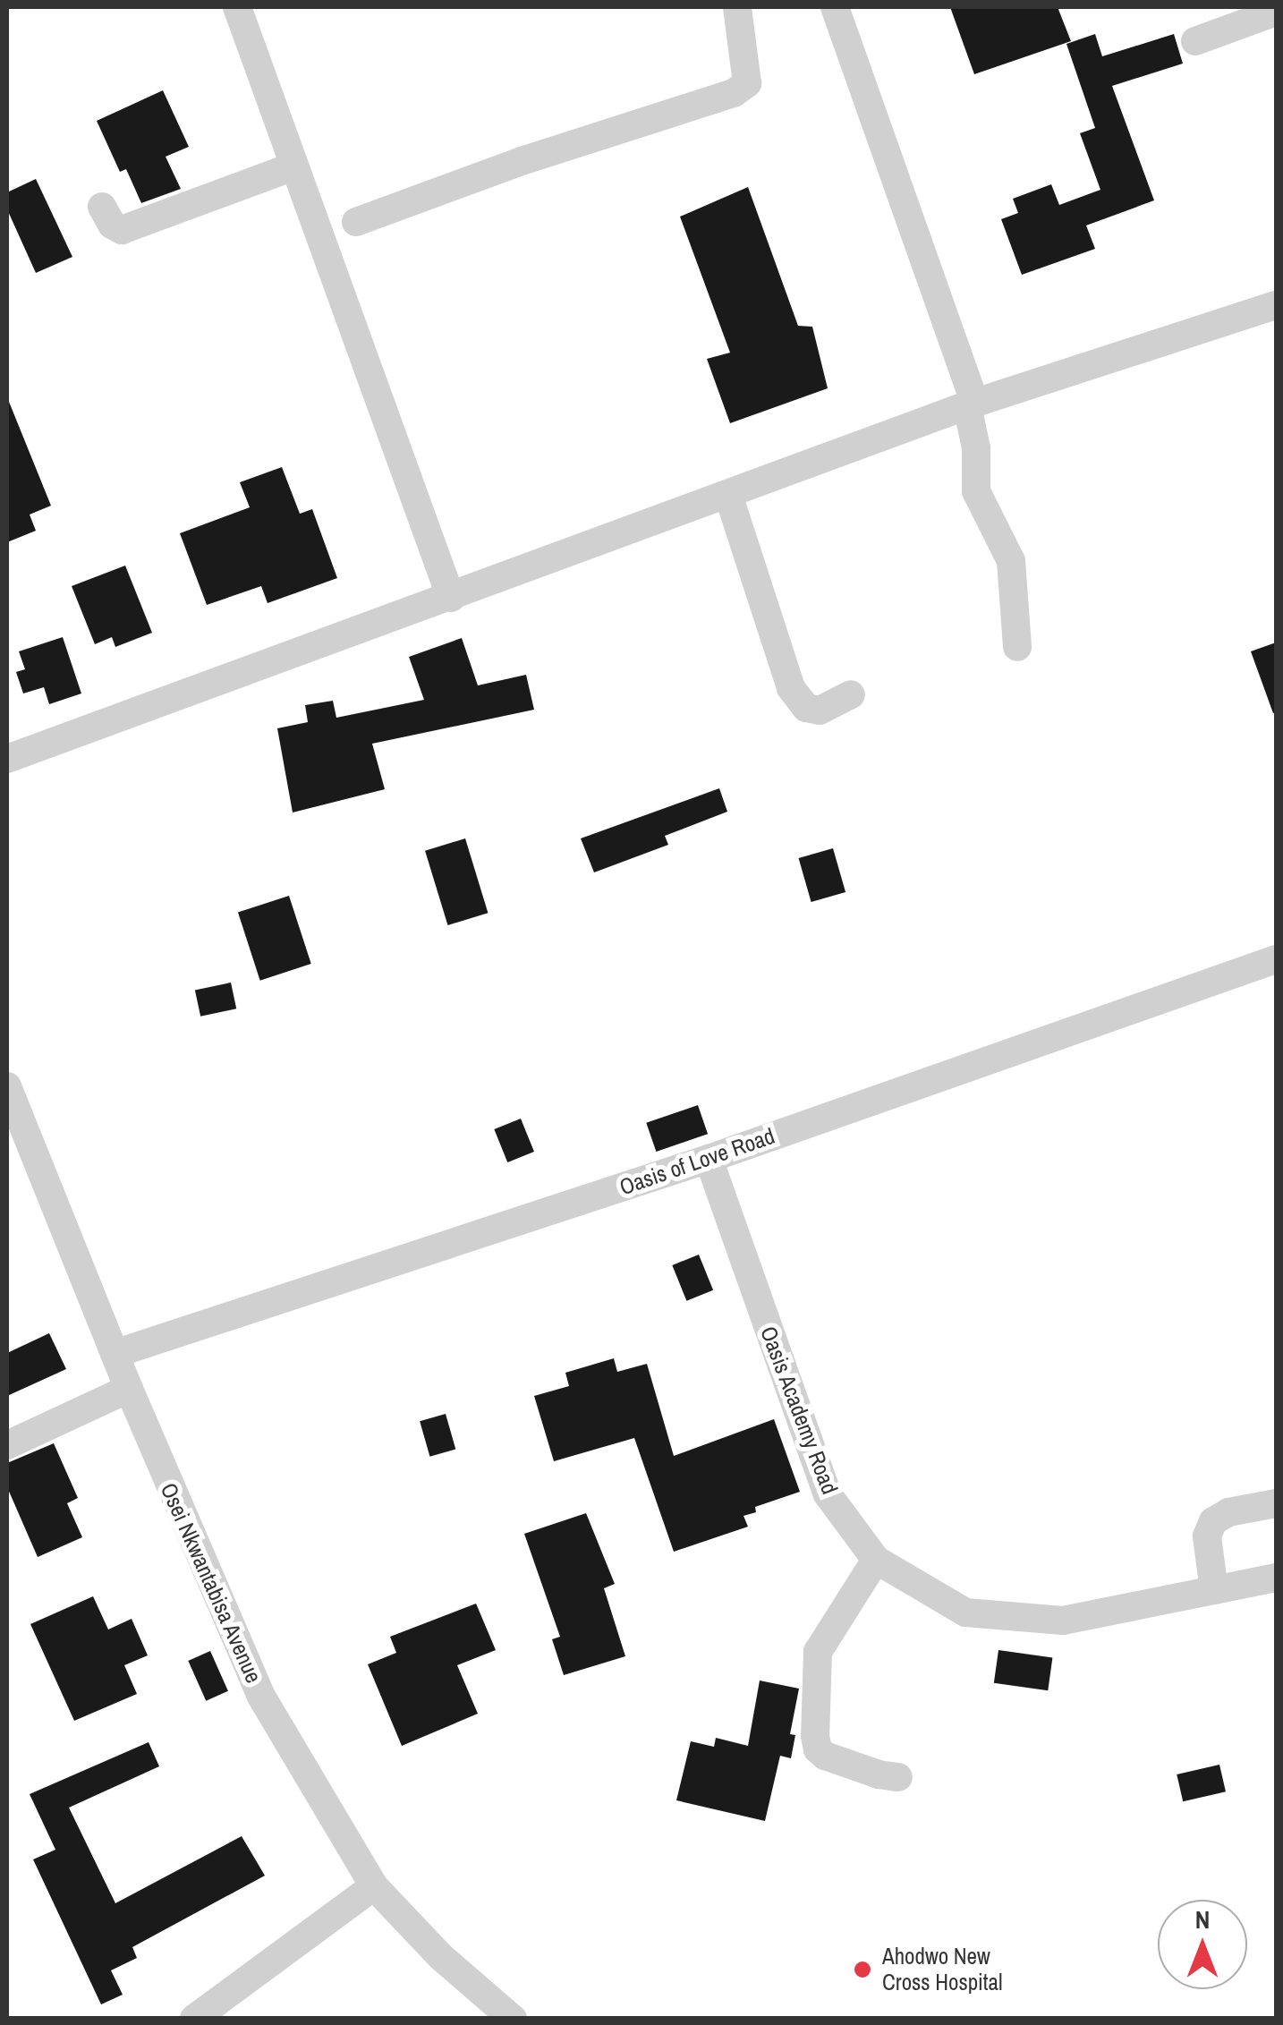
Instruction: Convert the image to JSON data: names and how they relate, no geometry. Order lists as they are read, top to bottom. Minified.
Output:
{"streets":{"street":["Oasis of Love Road","Oasis Academy Road","Osei Nkwantabisa Avenue"]},"crossings":[["Oasis of Love Road","Oasis Academy Road"],["Oasis of Love Road","Osei Nkwantabisa Avenue"]],"places":["Ahodwo New Cross Hospital"],"north":"top"}
